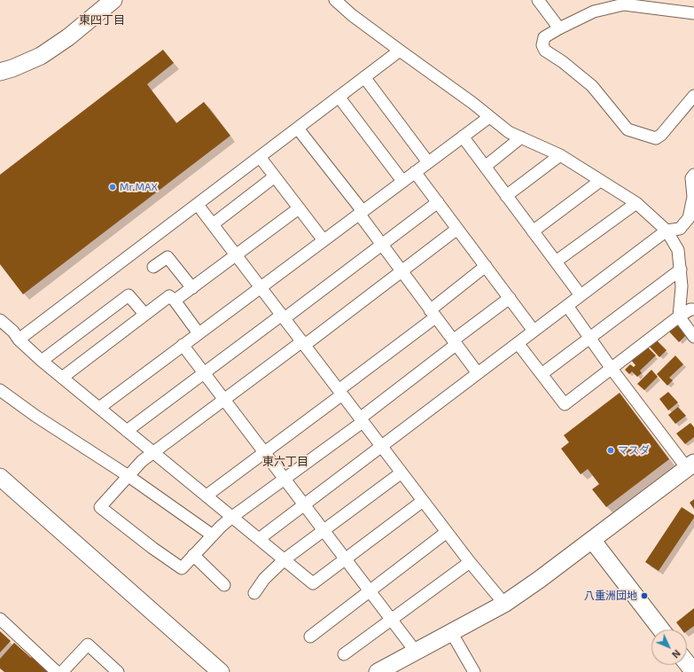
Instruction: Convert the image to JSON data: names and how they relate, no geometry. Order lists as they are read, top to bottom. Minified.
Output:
{"districts":["東四丁目","東六丁目"],"places":["Mr.MAX","マスダ","八重洲団地"],"north":"bottom right"}
